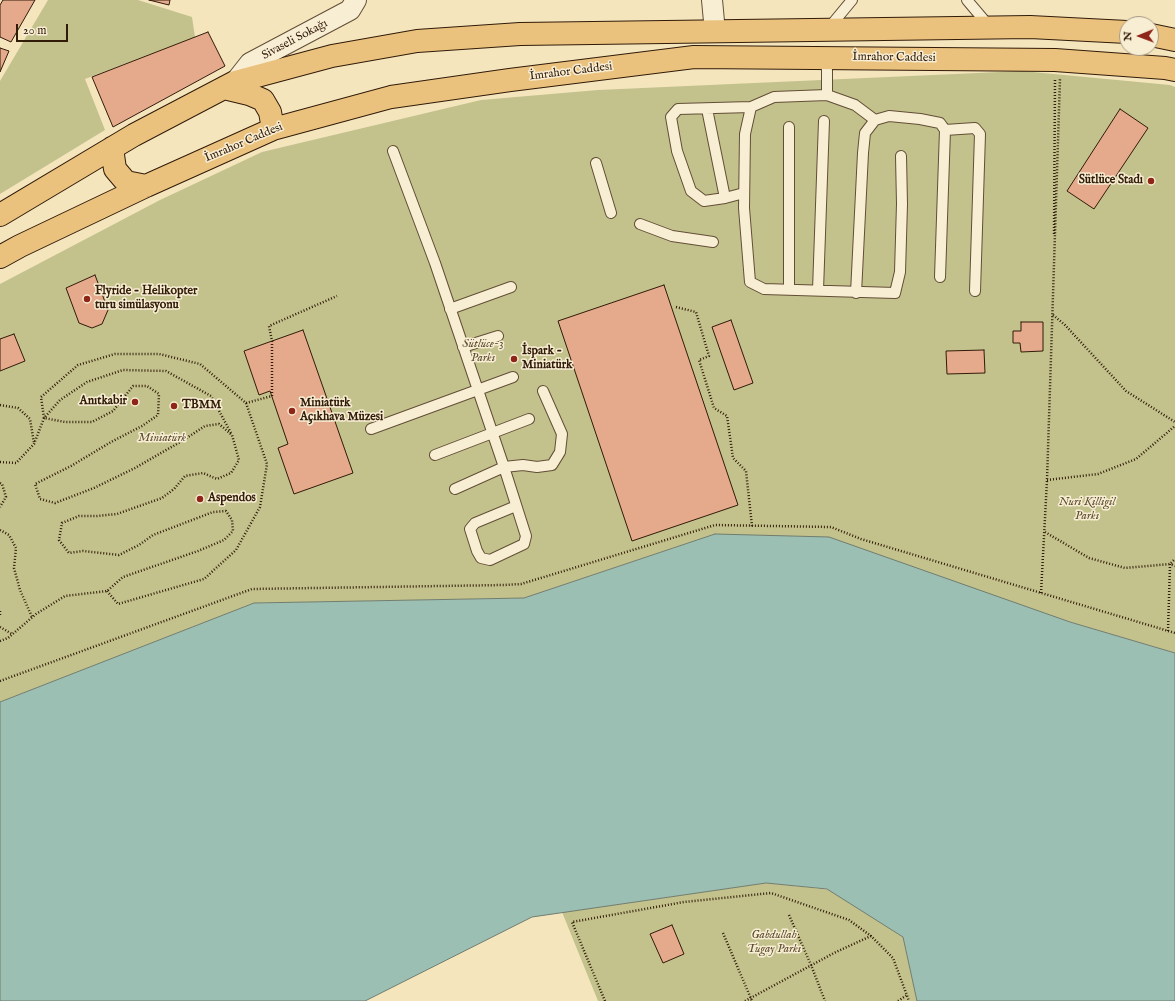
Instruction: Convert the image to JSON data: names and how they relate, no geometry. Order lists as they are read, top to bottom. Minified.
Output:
{"streets":{"main road":["İmrahor Caddesi"],"street":["Sivaseli Sokağı"]},"parks":["Sütlüce-3 Parkı","Miniatürk","Nuri Killigil Parkı","Gabdullah Tugay Parkı"],"places":["Sütlüce Stadı","Flyride - Helikopter turu simülasyonu","İspark - Miniatürk","Anıtkabir","TBMM","Miniatürk Açıkhava Müzesi","Aspendos"],"scale_bar":"20 m","north":"left"}
